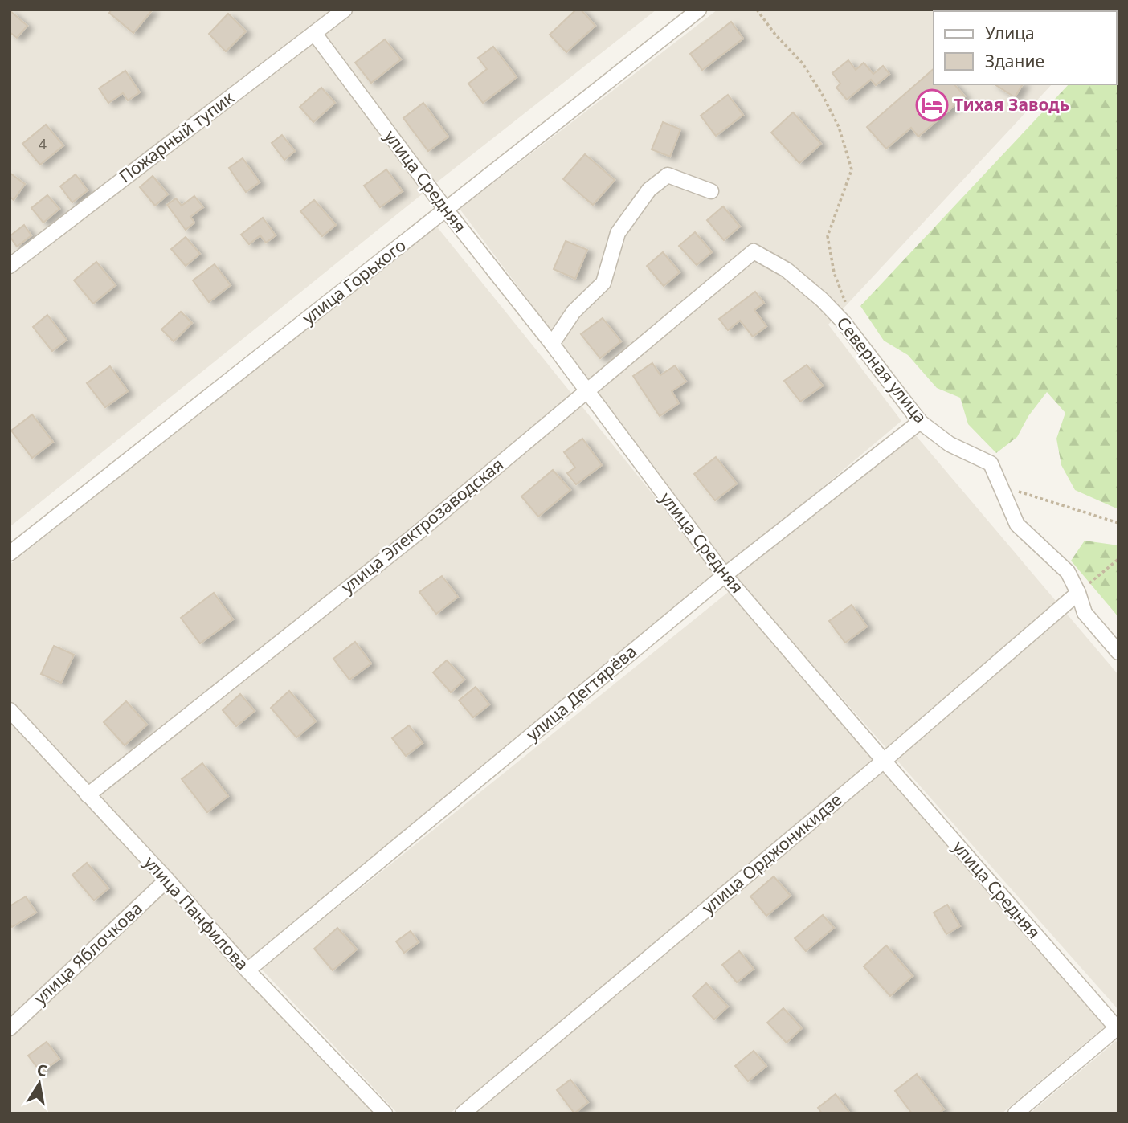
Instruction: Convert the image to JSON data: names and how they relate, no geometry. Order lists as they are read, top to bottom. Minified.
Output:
{"streets":{"street":["Пожарный тупик","улица Средняя","улица Горького","Северная улица","улица Электрозаводская","улица Дегтярёва","улица Орджоникидзе","улица Панфилова","улица Яблочкова"]},"crossings":[["Пожарный тупик","улица Средняя"],["улица Средняя","улица Горького"],["улица Средняя","улица Электрозаводская"],["улица Средняя","улица Дегтярёва"],["улица Средняя","улица Орджоникидзе"],["Северная улица","улица Электрозаводская"],["Северная улица","улица Дегтярёва"],["Северная улица","улица Орджоникидзе"],["улица Электрозаводская","улица Панфилова"],["улица Дегтярёва","улица Панфилова"],["улица Панфилова","улица Яблочкова"]],"places":{"hotel":["Тихая Заводь"]},"house_numbers":["4"],"legend":["Улица","Здание"],"north":"top"}
